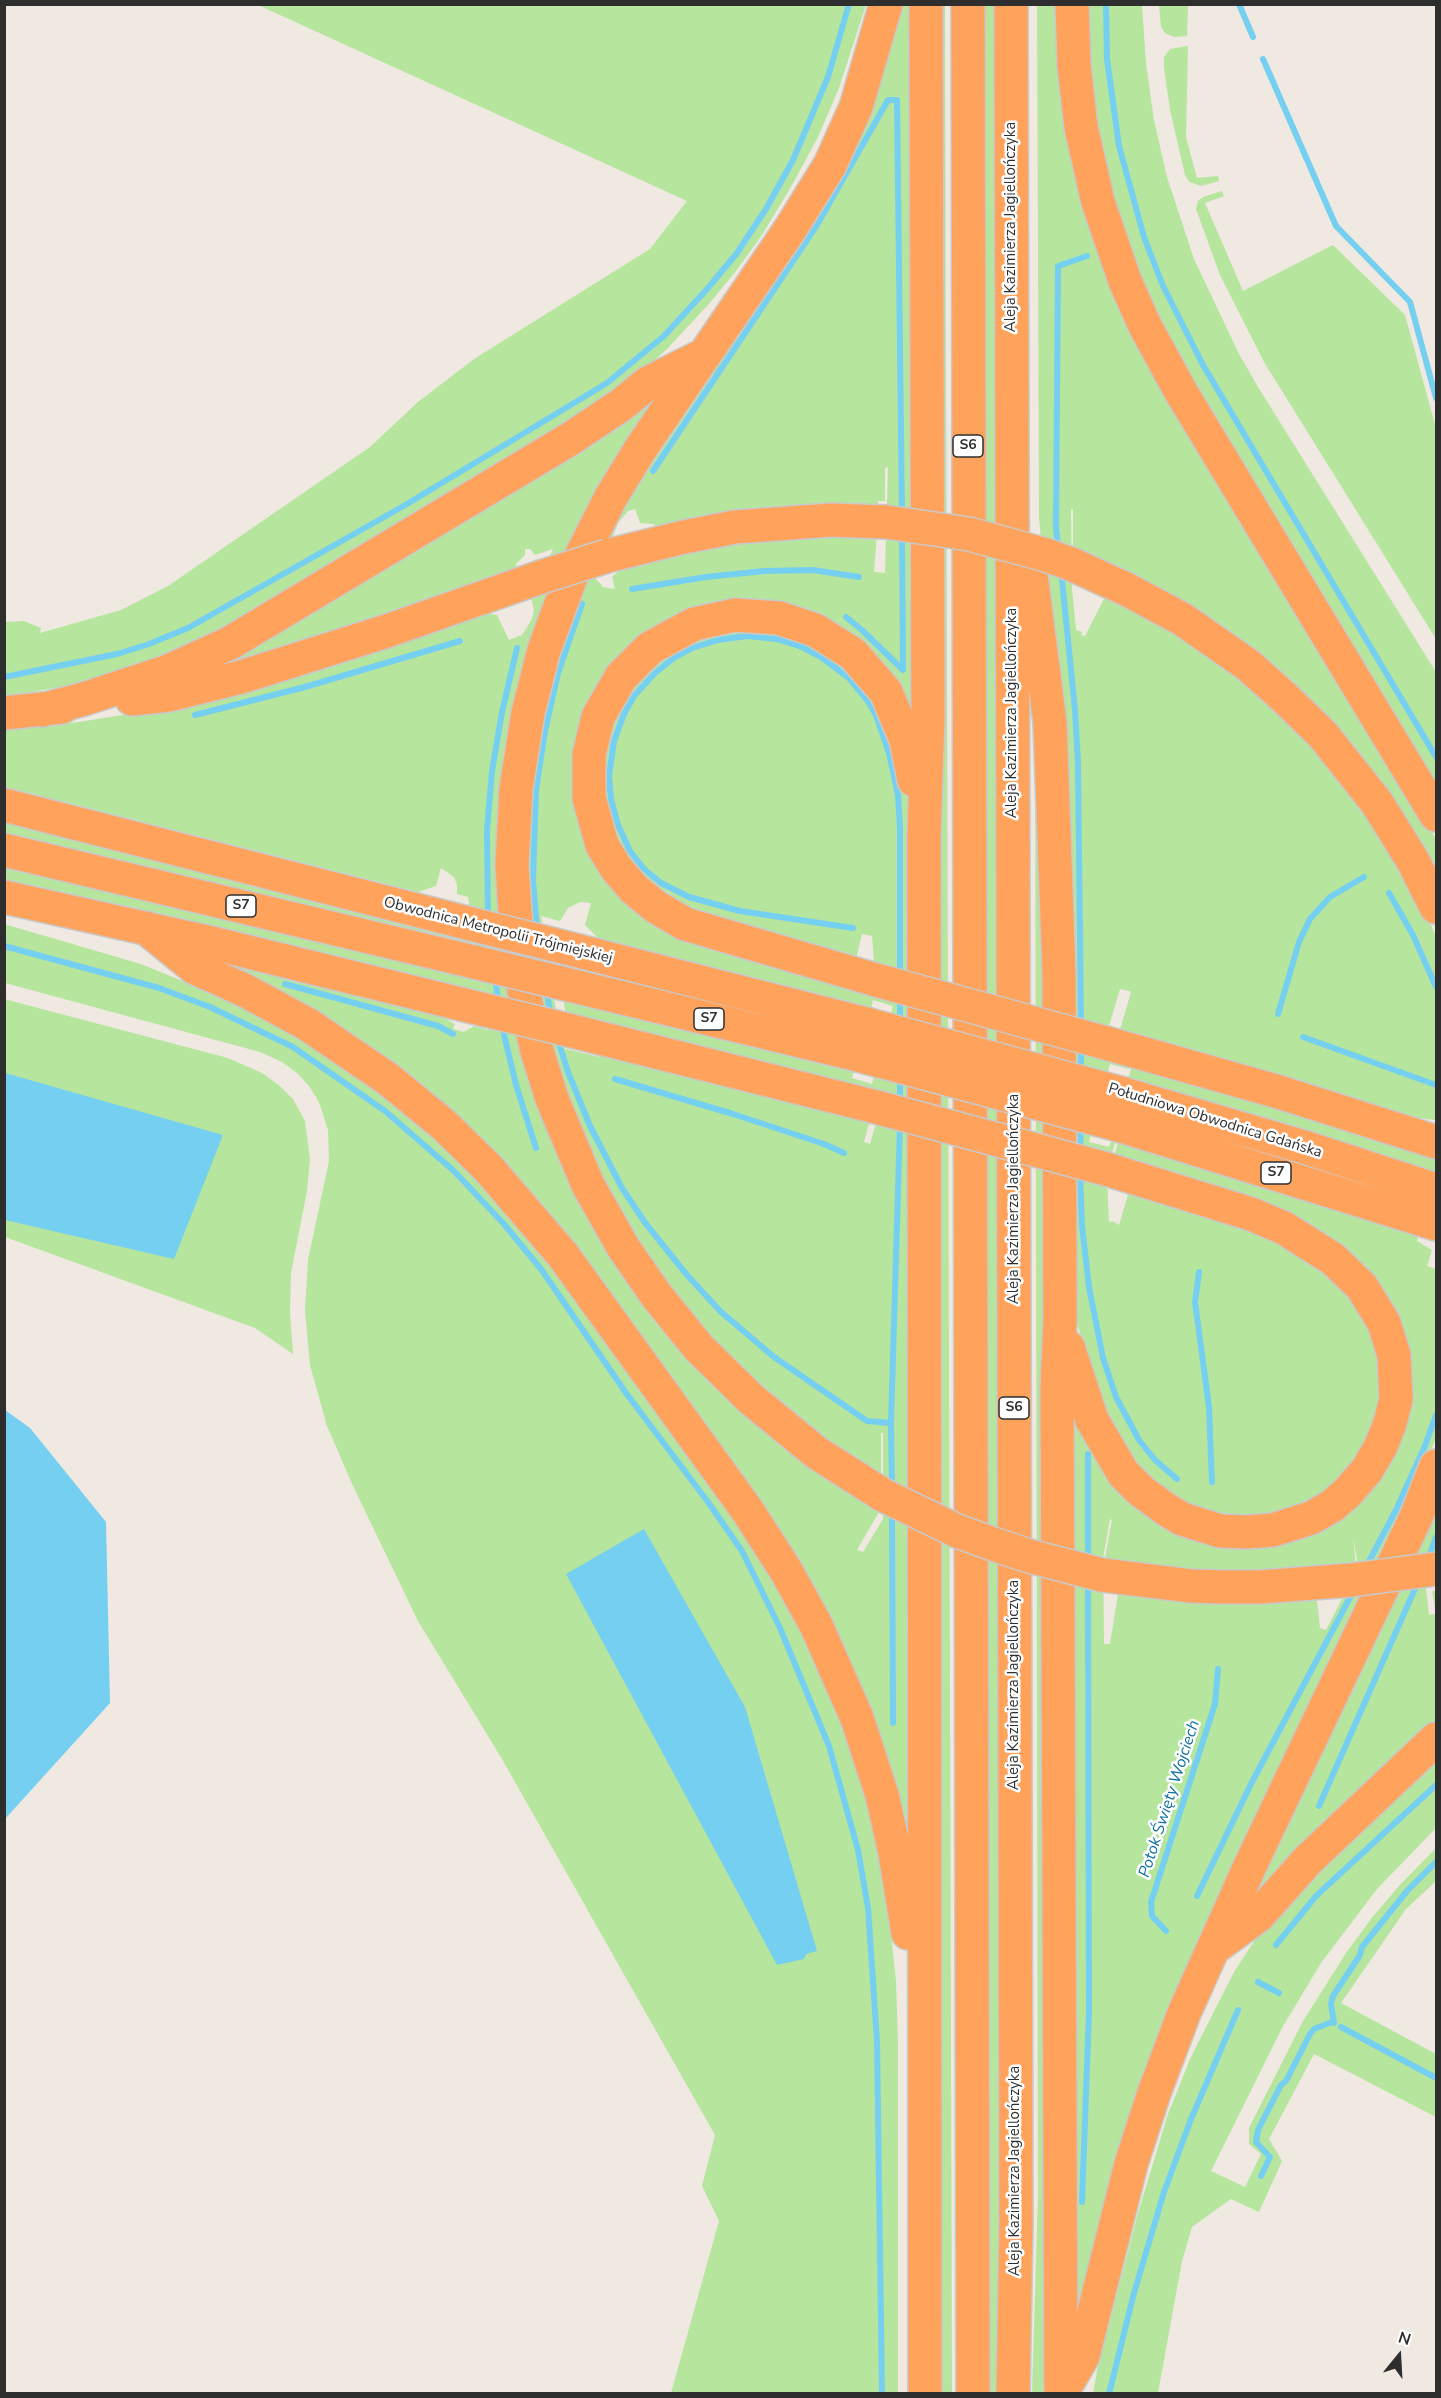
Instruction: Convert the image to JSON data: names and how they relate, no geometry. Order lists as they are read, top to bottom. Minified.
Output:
{"streets":{"highway":["Aleja Kazimierza Jagiellończyka","S6","S7","Obwodnica Metropolii Trójmiejskiej","Południowa Obwodnica Gdańska"]},"crossings":[["Obwodnica Metropolii Trójmiejskiej","Południowa Obwodnica Gdańska"]],"water":["Potok Święty Wojciech"],"north":"top"}
